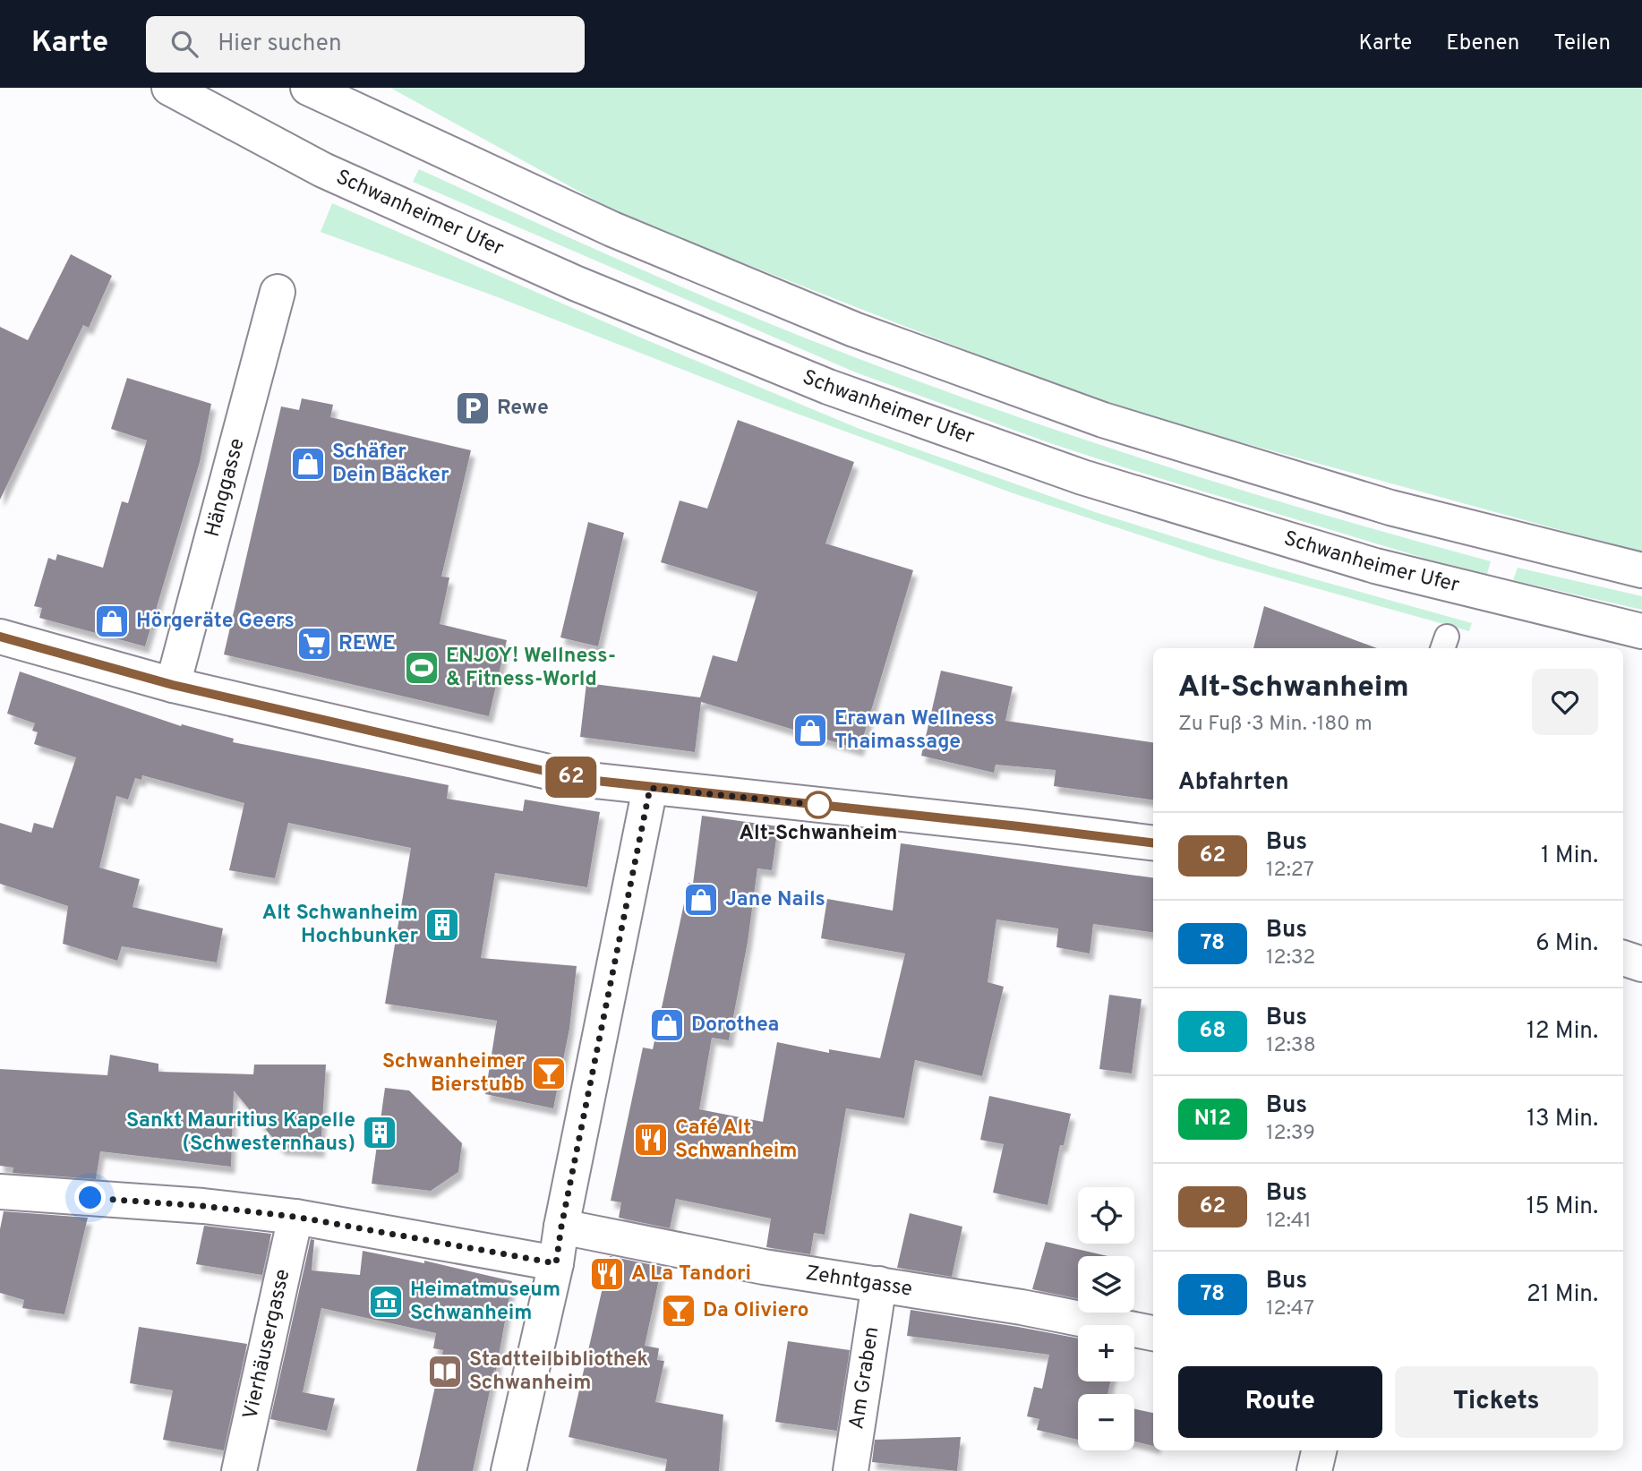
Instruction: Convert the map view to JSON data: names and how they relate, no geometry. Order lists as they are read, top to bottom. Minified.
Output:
{"streets":{"street":["Schwanheimer Ufer","Hänggasse","Zehntgasse","Vierhäusergasse","Am Graben"]},"crossings":[["Zehntgasse","Am Graben"]],"places":{"parking":["Rewe"],"shop":["Schäfer Dein Bäcker","Hörgeräte Geers","Erawan Wellness Thaimassage","Jane Nails","Dorothea"],"supermarket":["REWE"],"sports":["ENJOY! Wellness- & Fitness-World"],"other":["Alt-Schwanheim"],"building":["Alt Schwanheim Hochbunker","Sankt Mauritius Kapelle (Schwesternhaus)"],"bar":["Schwanheimer Bierstubb","Da Oliviero"],"restaurant":["Café Alt Schwanheim","A La Tandori"],"museum":["Heimatmuseum Schwanheim"],"library":["Stadtteilbibliothek Schwanheim"]},"lines":["bus line 62"],"page":{"header":"Karte","search":"Hier suchen","nav":["Karte","Ebenen","Teilen"],"on_map":"62","heading":[["Alt-Schwanheim","Zu Fuß · 3 Min. · 180 m"],"Abfahrten"],"list":[{"mark":"62","name":"Bus","note":"12:27","value":"1 Min."},{"mark":"78","name":"Bus","note":"12:32","value":"6 Min."},{"mark":"68","name":"Bus","note":"12:38","value":"12 Min."},{"mark":"N12","name":"Bus","note":"12:39","value":"13 Min."},{"mark":"62","name":"Bus","note":"12:41","value":"15 Min."},{"mark":"78","name":"Bus","note":"12:47","value":"21 Min."}],"map_buttons":["+","−"],"buttons":["Route","Tickets"]}}
